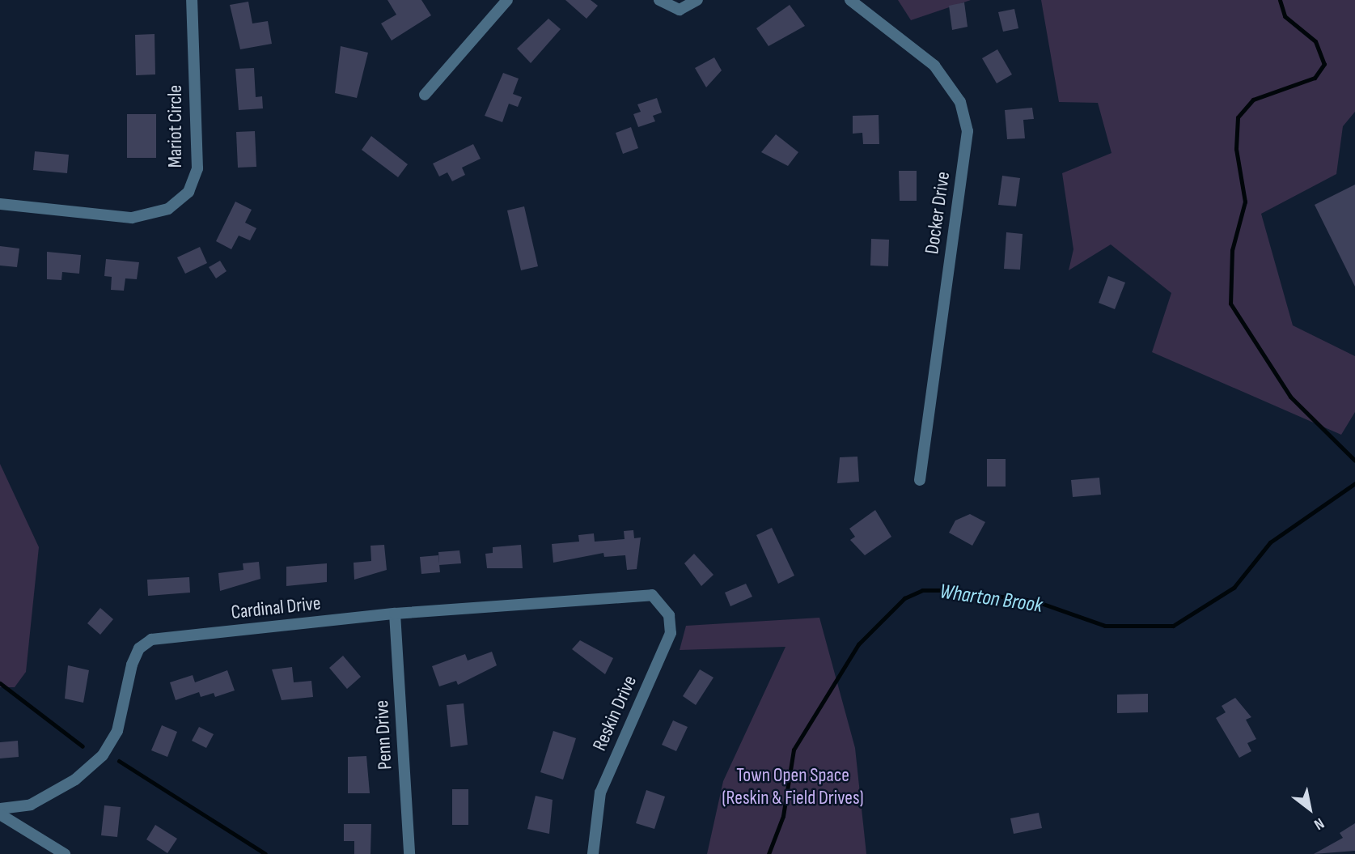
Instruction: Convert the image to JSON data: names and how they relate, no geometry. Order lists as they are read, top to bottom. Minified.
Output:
{"streets":{"street":["Mariot Circle","Docker Drive","Cardinal Drive","Reskin Drive","Penn Drive"]},"crossings":[["Cardinal Drive","Reskin Drive"],["Cardinal Drive","Penn Drive"]],"water":["Wharton Brook"],"parks":["Town Open Space (Reskin & Field Drives)"],"north":"bottom right"}
